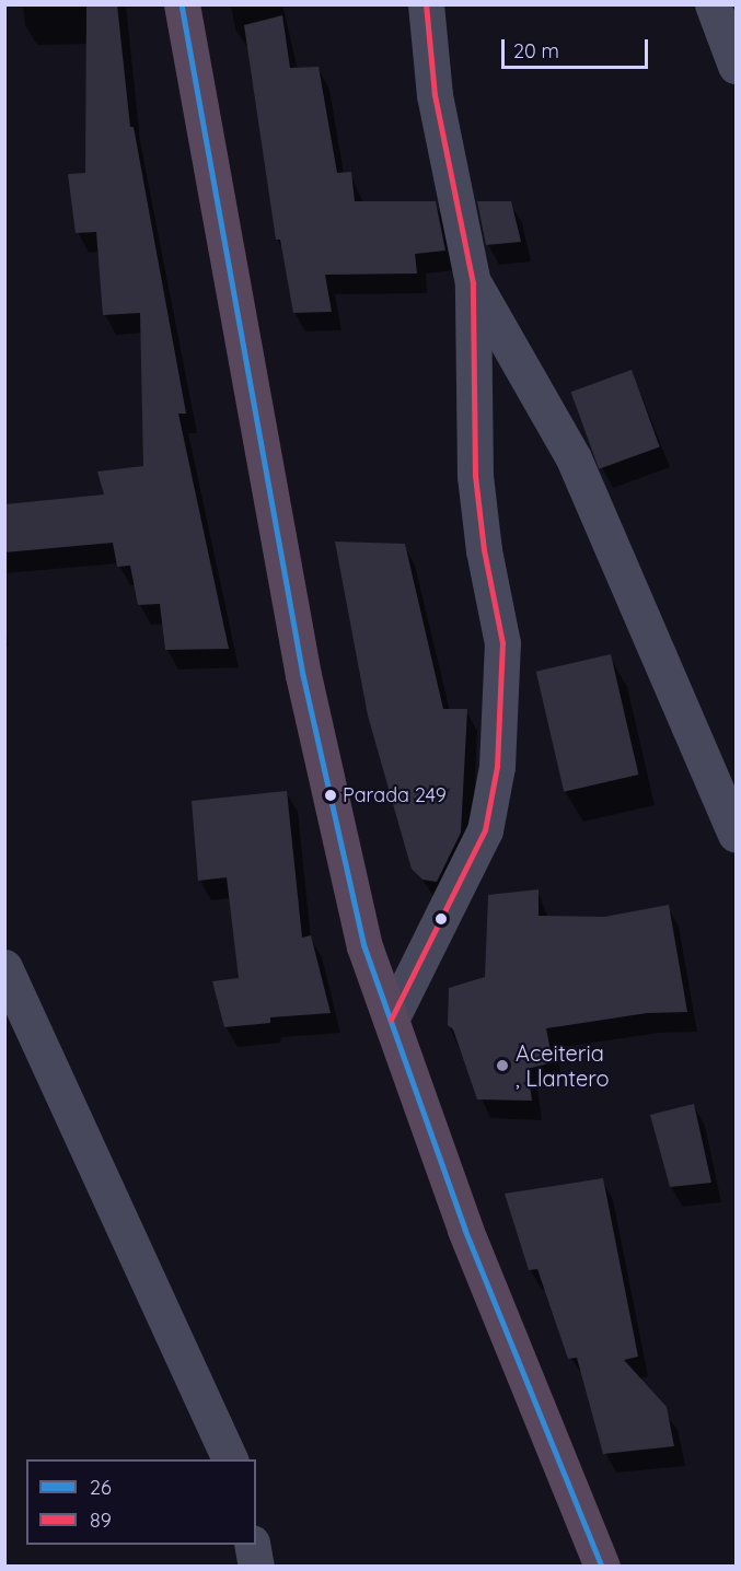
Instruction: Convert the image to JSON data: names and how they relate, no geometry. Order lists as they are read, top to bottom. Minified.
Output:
{"places":["Parada 249","Aceiteria , Llantero"],"lines":["transit line 26","transit line 89"],"legend":["26","89"],"scale_bar":"20 m"}
